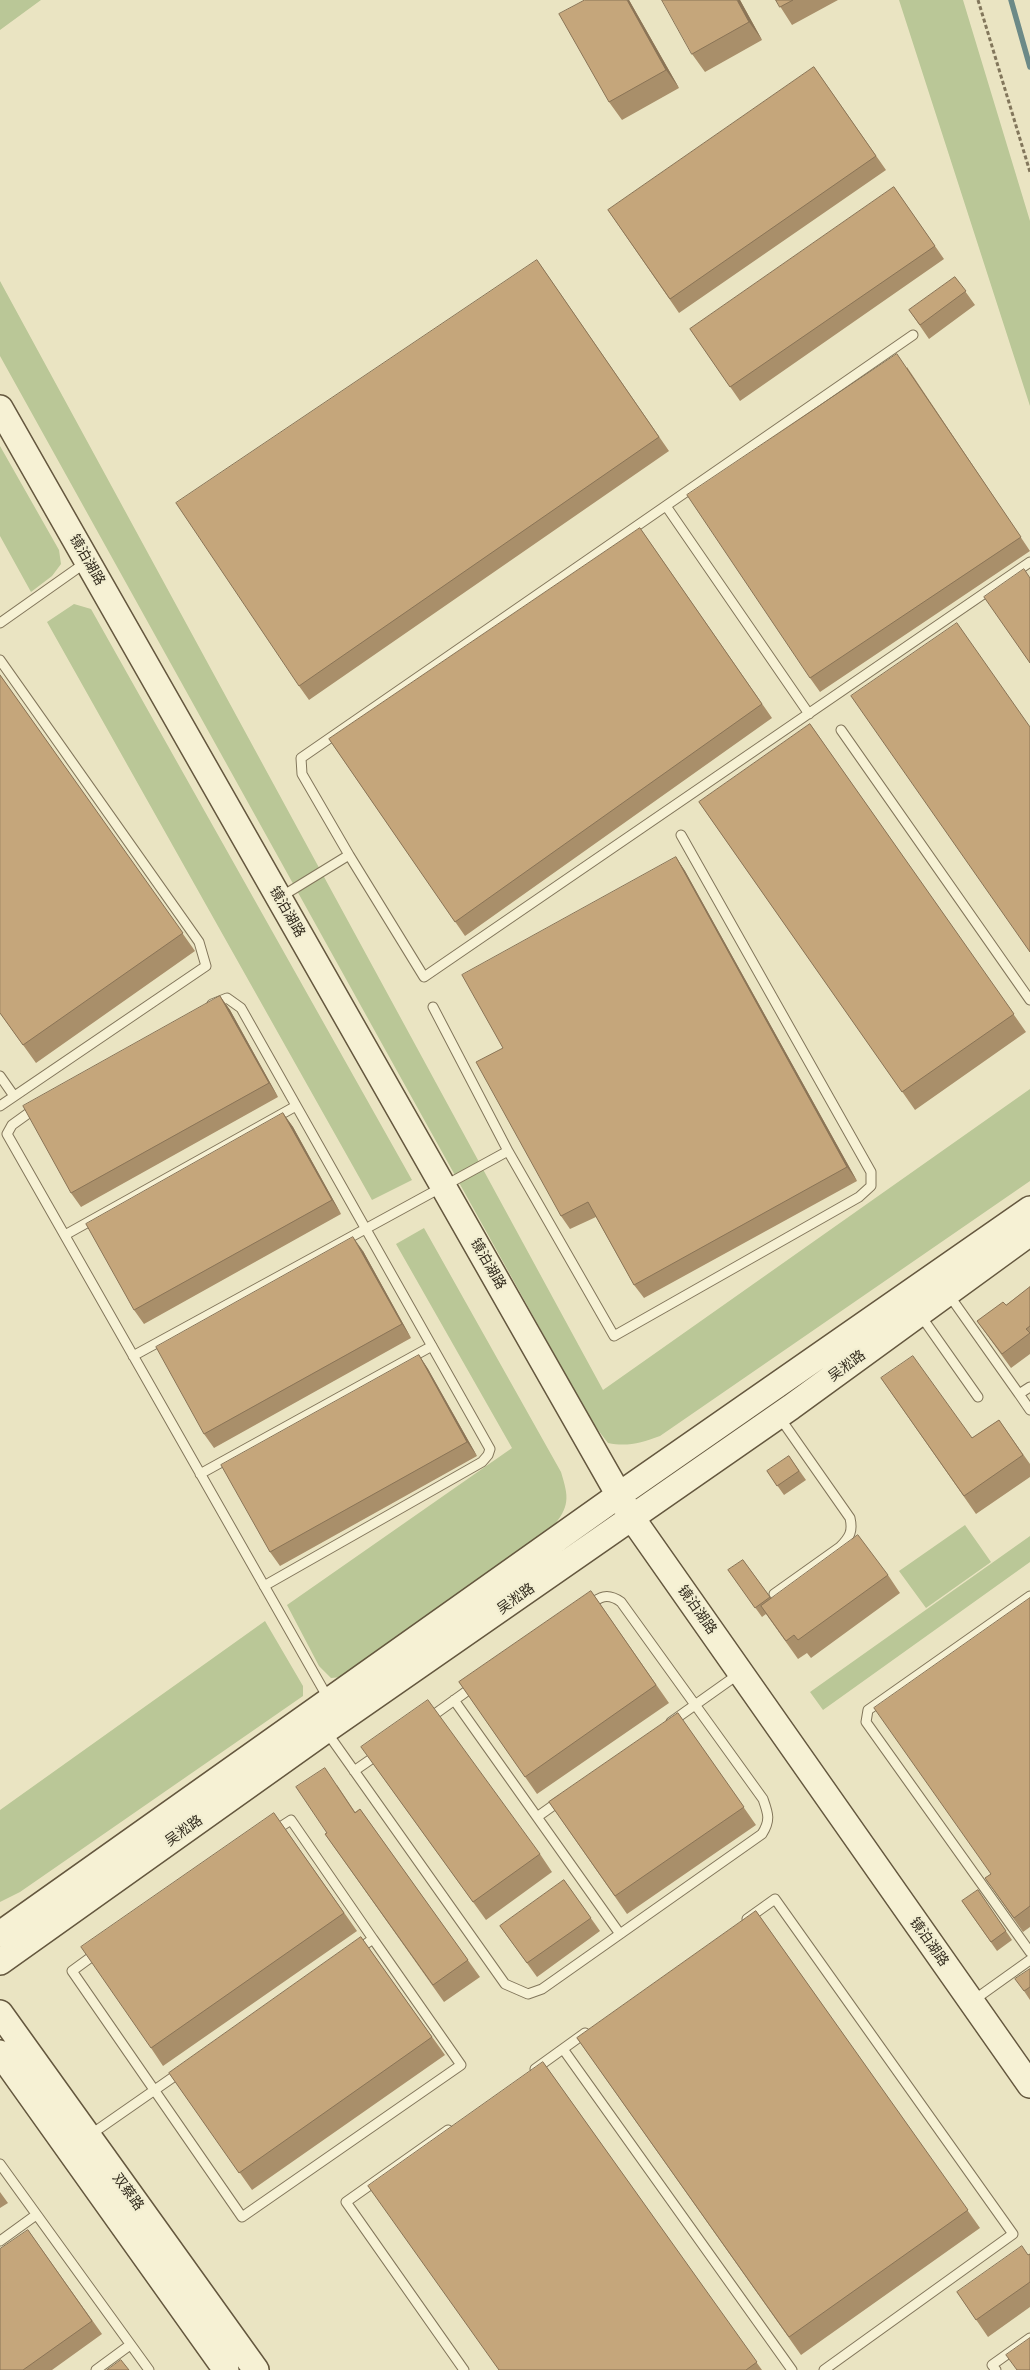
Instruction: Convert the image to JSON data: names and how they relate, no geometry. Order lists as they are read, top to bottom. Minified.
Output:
{"streets":{"street":["镜泊湖路","吴淞路","双蔡路"]},"crossings":[["镜泊湖路","吴淞路"]]}
